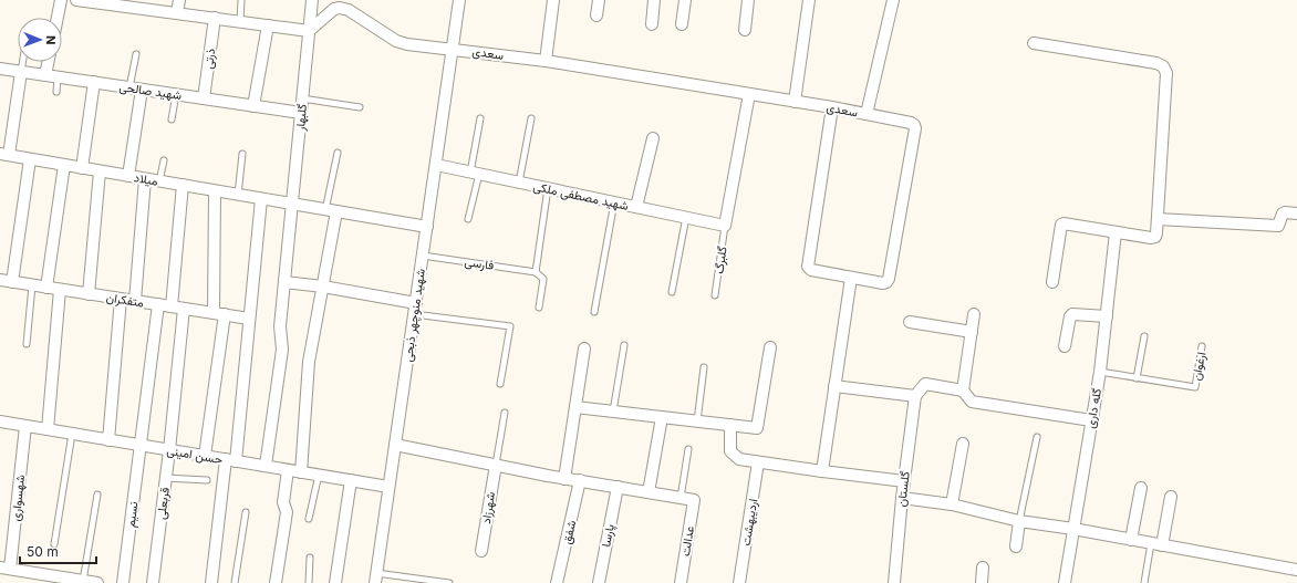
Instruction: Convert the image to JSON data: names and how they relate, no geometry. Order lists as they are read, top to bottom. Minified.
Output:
{"streets":{"street":["سعدی","ذرتی","شهید صالحی","گلبهار","میلاد","شهید مصطفی ملکی","متفکران","شهید منوچهر ذبحی","گله داری","حسن امینی","گلستان","شهسواری","قربعلی","شهرزاد","نسیم","اردیبهشت","شفق","پارسا","عدالت"],"lane":["گلبرگ","فارسی","ارغوان"]},"crossings":[["سعدی","گلبهار"],["سعدی","شهید منوچهر ذبحی"],["ذرتی","شهید صالحی"],["شهید صالحی","گلبهار"],["گلبهار","میلاد"],["میلاد","شهید منوچهر ذبحی"],["شهید مصطفی ملکی","گلبرگ"],["شهید مصطفی ملکی","شهید منوچهر ذبحی"],["فارسی","شهید منوچهر ذبحی"],["متفکران","قربعلی"],["متفکران","نسیم"],["شهید منوچهر ذبحی","حسن امینی"],["حسن امینی","شهسواری"],["حسن امینی","قربعلی"],["حسن امینی","نسیم"]],"scale_bar":"50 m","north":"right"}
